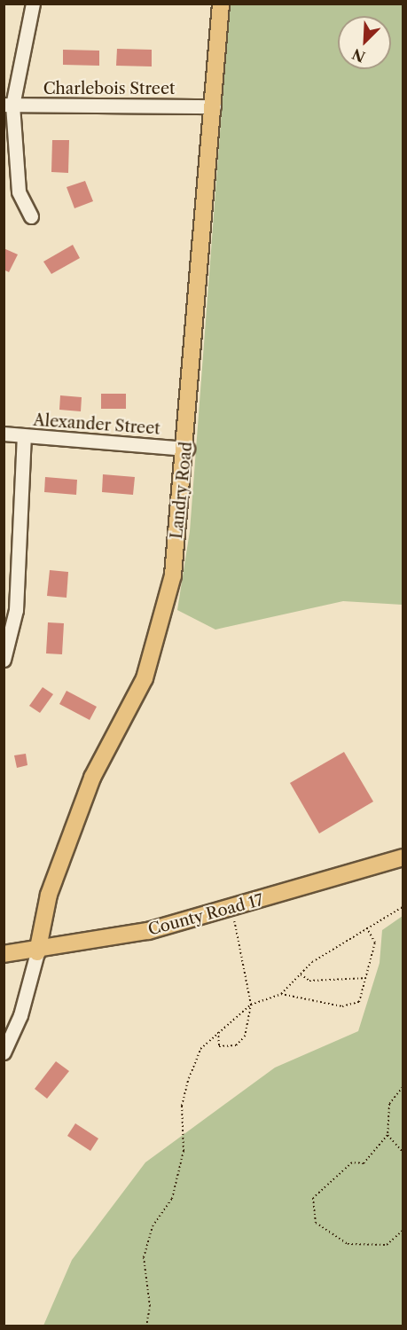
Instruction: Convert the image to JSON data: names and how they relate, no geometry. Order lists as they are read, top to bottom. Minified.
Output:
{"streets":{"main road":["Landry Road","County Road 17"],"street":["Charlebois Street","Alexander Street"]},"crossings":[["Charlebois Street","Landry Road"],["Alexander Street","Landry Road"],["Landry Road","County Road 17"]],"north":"bottom left"}
